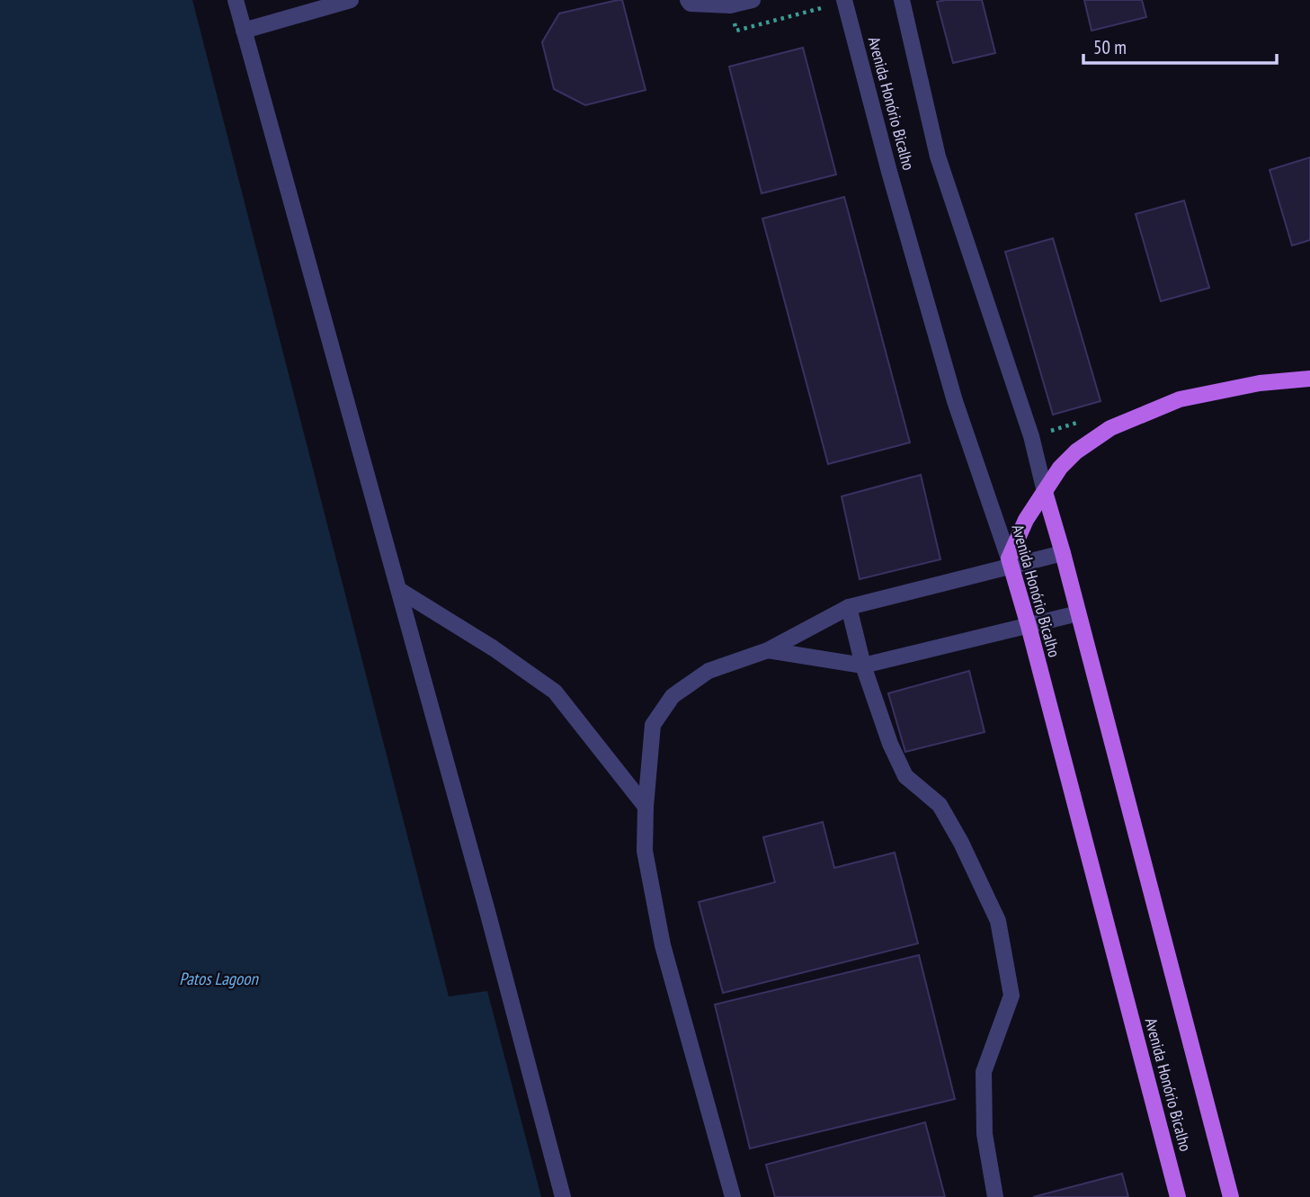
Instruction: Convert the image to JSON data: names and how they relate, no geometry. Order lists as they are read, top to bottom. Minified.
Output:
{"streets":{"main road":["Avenida Honório Bicalho"]},"water":["Patos Lagoon"],"scale_bar":"50 m"}
